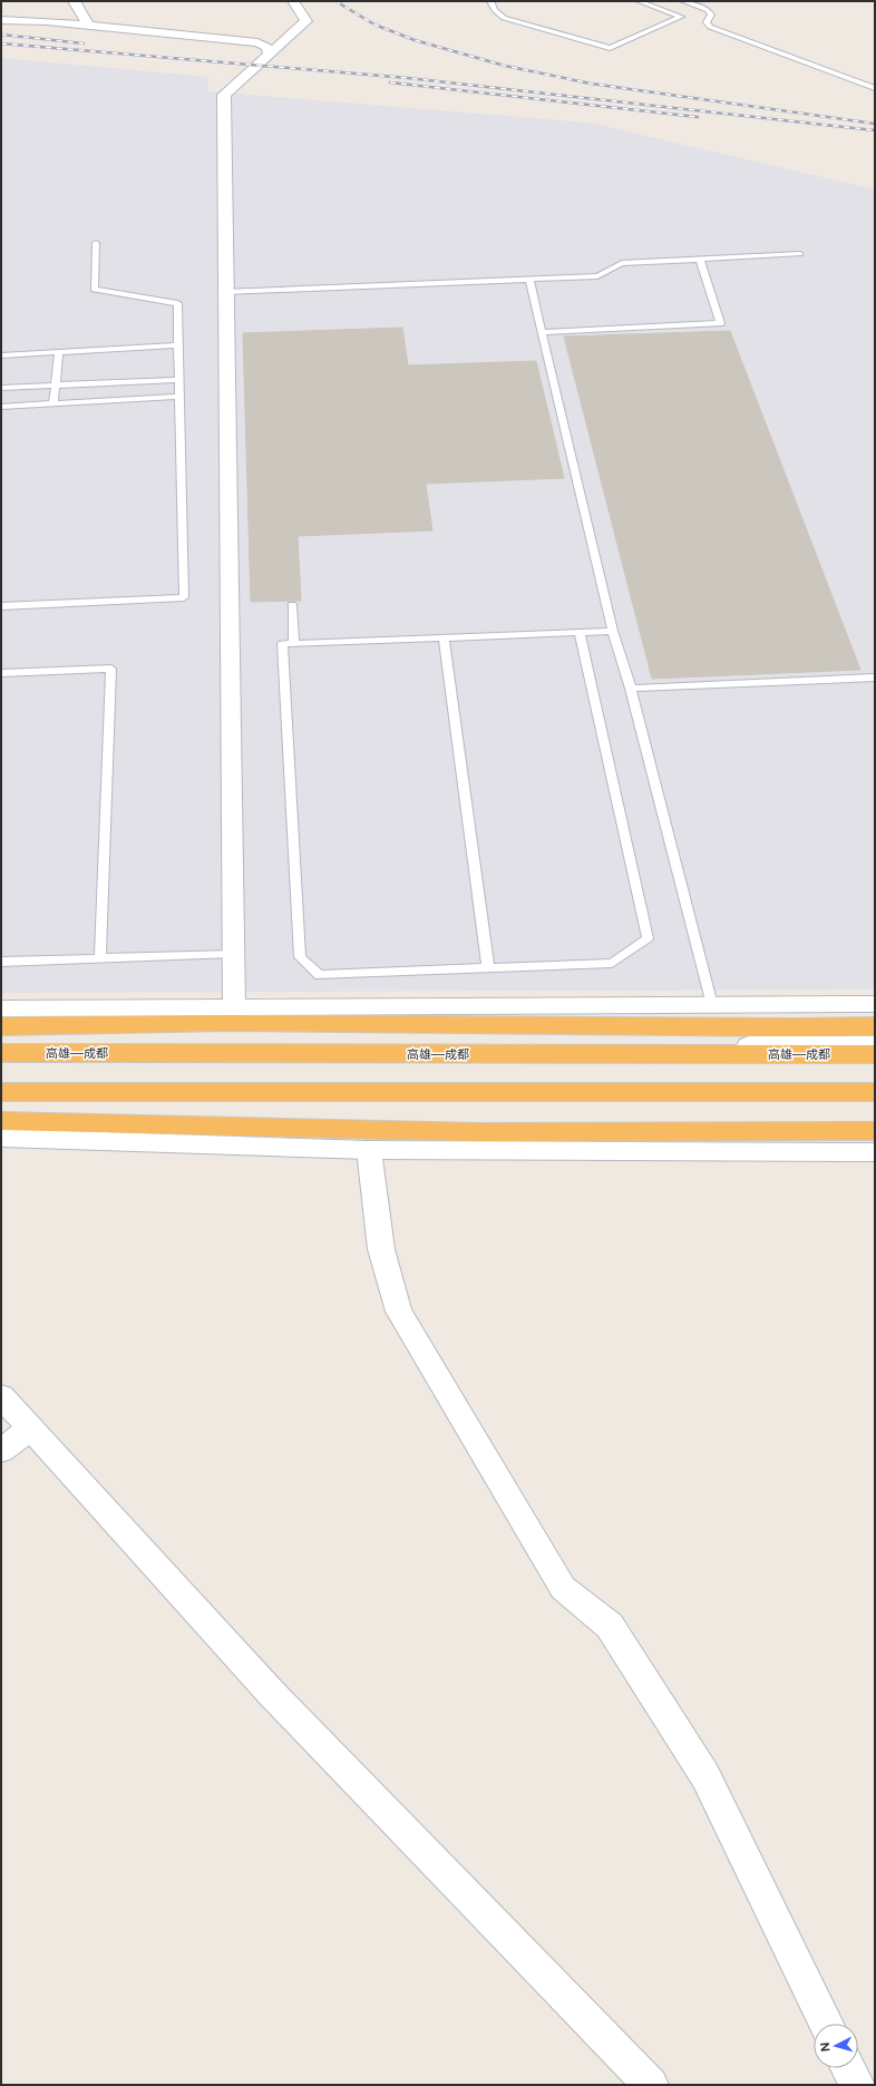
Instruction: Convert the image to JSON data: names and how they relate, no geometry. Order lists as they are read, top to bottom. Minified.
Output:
{"streets":{"highway":["高雄—成都"]},"north":"left"}
